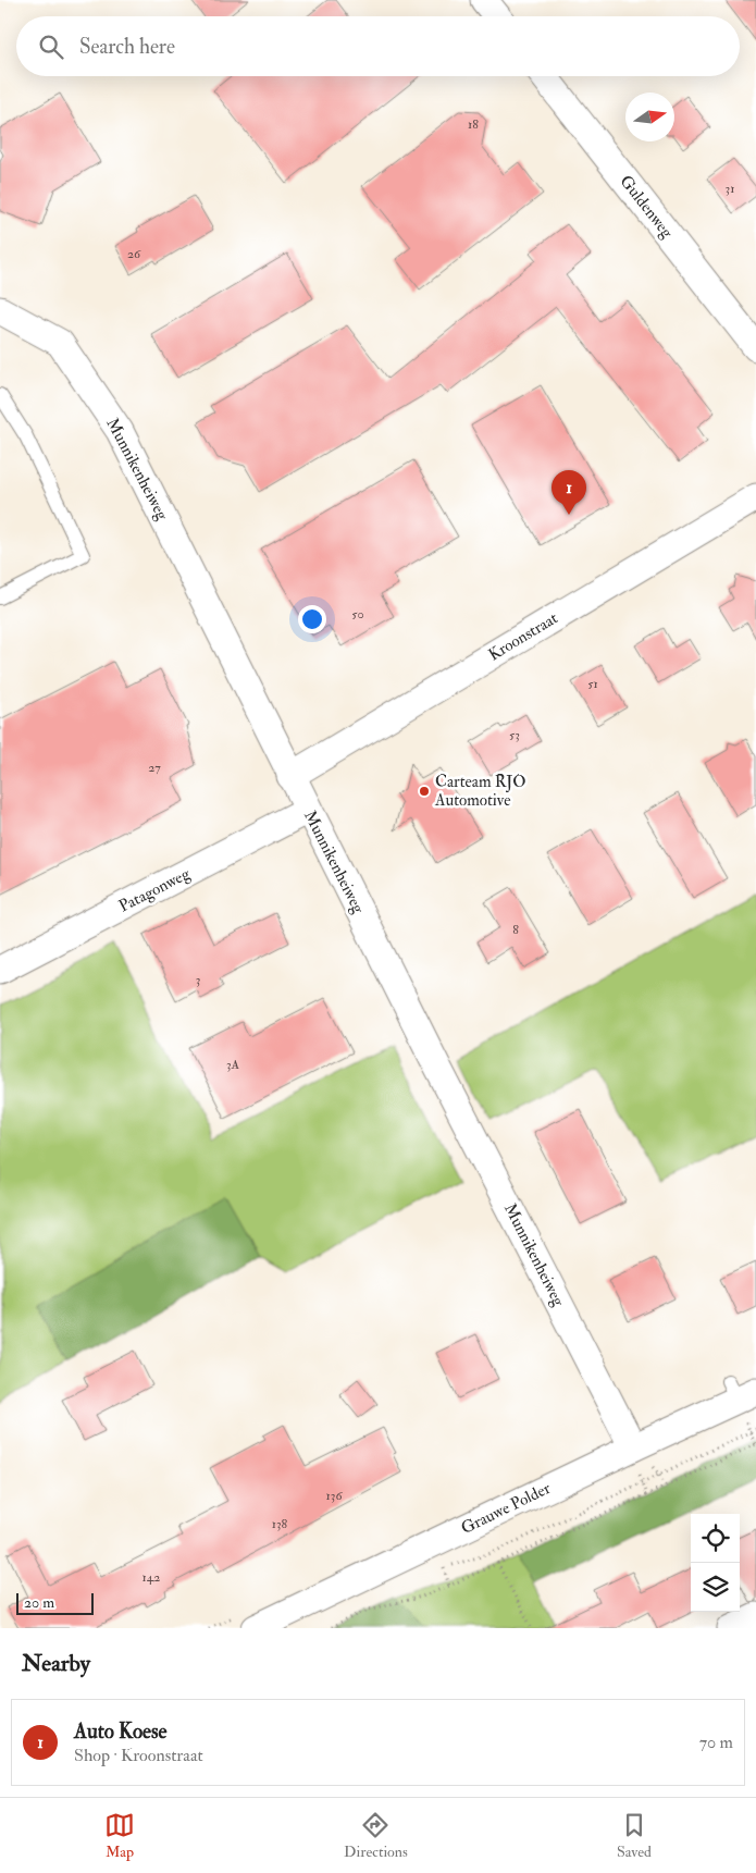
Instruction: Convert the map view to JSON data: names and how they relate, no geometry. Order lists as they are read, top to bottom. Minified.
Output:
{"streets":{"street":["Guldenweg","Munnikenheiweg","Kroonstraat","Patagonweg","Grauwe Polder"]},"crossings":[["Munnikenheiweg","Kroonstraat"],["Munnikenheiweg","Patagonweg"],["Munnikenheiweg","Grauwe Polder"]],"places":["Carteam RJO Automotive"],"house_numbers":["18","31","26","50","51","53","27","8","3","3A","136","138","142"],"scale_bar":"20 m","north":"right","page":{"search":"Search here","pins":"1","scale":"20 m","heading":"Nearby","list":[{"mark":"1","name":"Auto Koese","note":"Shop · Kroonstraat","value":"70 m"}],"nav":["Map","Directions","Saved"]}}
